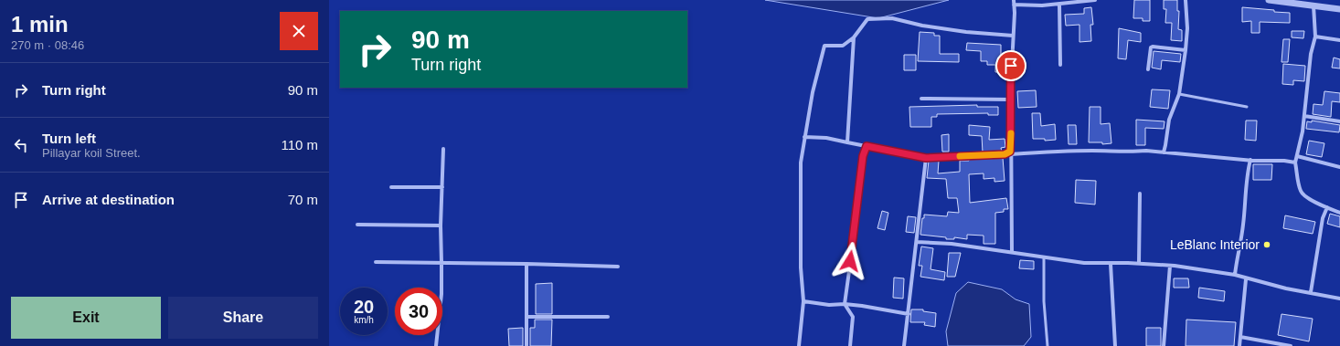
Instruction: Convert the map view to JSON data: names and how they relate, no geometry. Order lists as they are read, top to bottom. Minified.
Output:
{"places":["LeBlanc Interior"],"page":{"heading":["1 min","270 m · 08:46"],"turn":["90 m","Turn right"],"list":[{"name":"Turn right","value":"90 m"},{"name":"Turn left","note":"Pillayar koil Street.","value":"110 m"},{"name":"Arrive at destination","value":"70 m"}],"speed":"20 km/h","limit":"30","buttons":["Exit","Share"]}}
